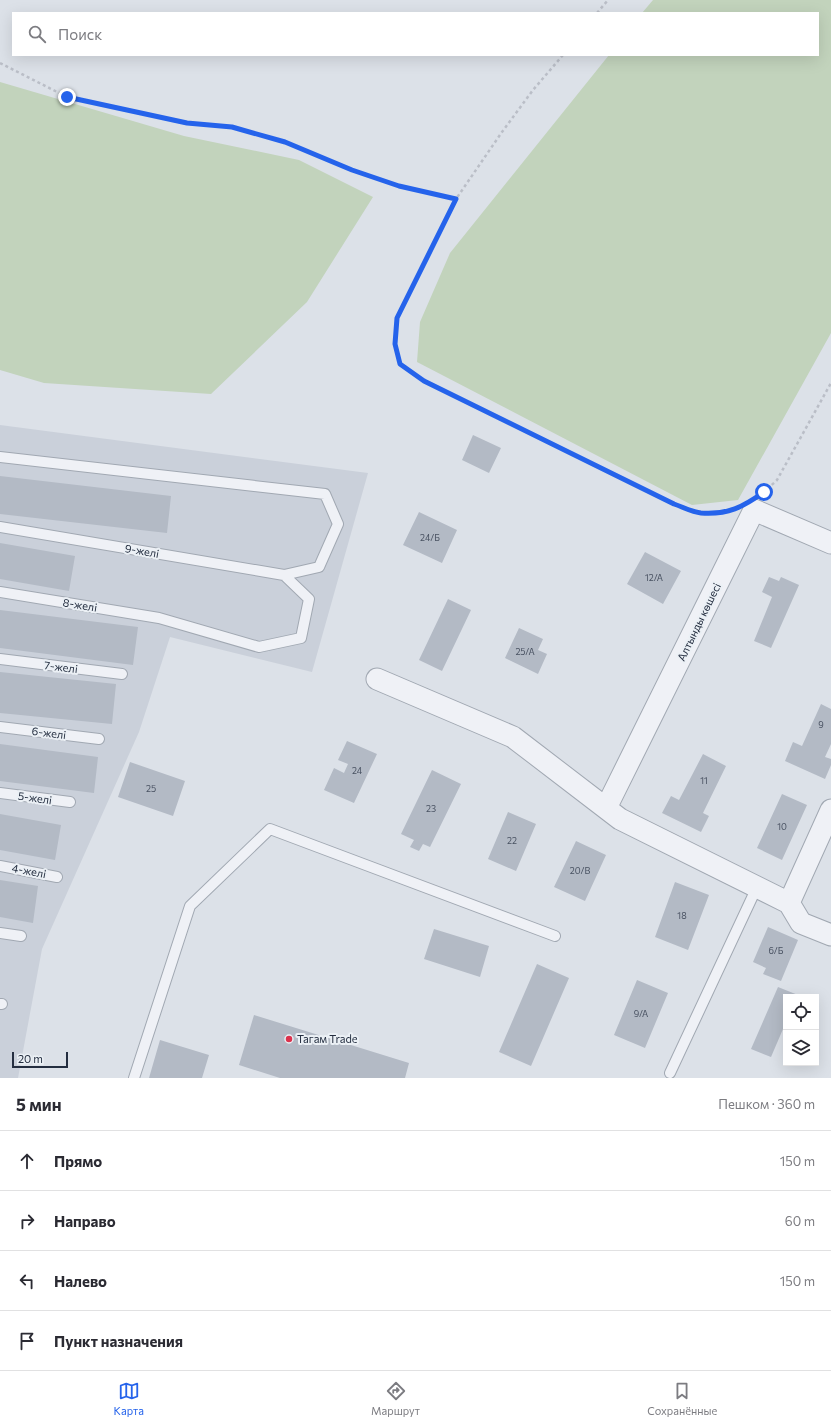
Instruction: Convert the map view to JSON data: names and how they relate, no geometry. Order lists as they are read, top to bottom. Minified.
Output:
{"streets":{"street":["Алтынды көшесі"],"lane":["9-желі","8-желі","7-желі","6-желі","5-желі","4-желі"]},"crossings":[["9-желі","8-желі"]],"places":["Тагам Trade"],"house_numbers":["24/Б","12/А","25/А","9","24","11","25","23","10","22","20/В","18","6/Б","9/А"],"scale_bar":"20 m","page":{"search":"Поиск","scale":"20 m","heading":["5 мин","Пешком · 360 m"],"list":[["Прямо","150 m"],["Направо","60 m"],["Налево","150 m"],"Пункт назначения"],"nav":["Карта","Маршрут","Сохранённые"]}}
